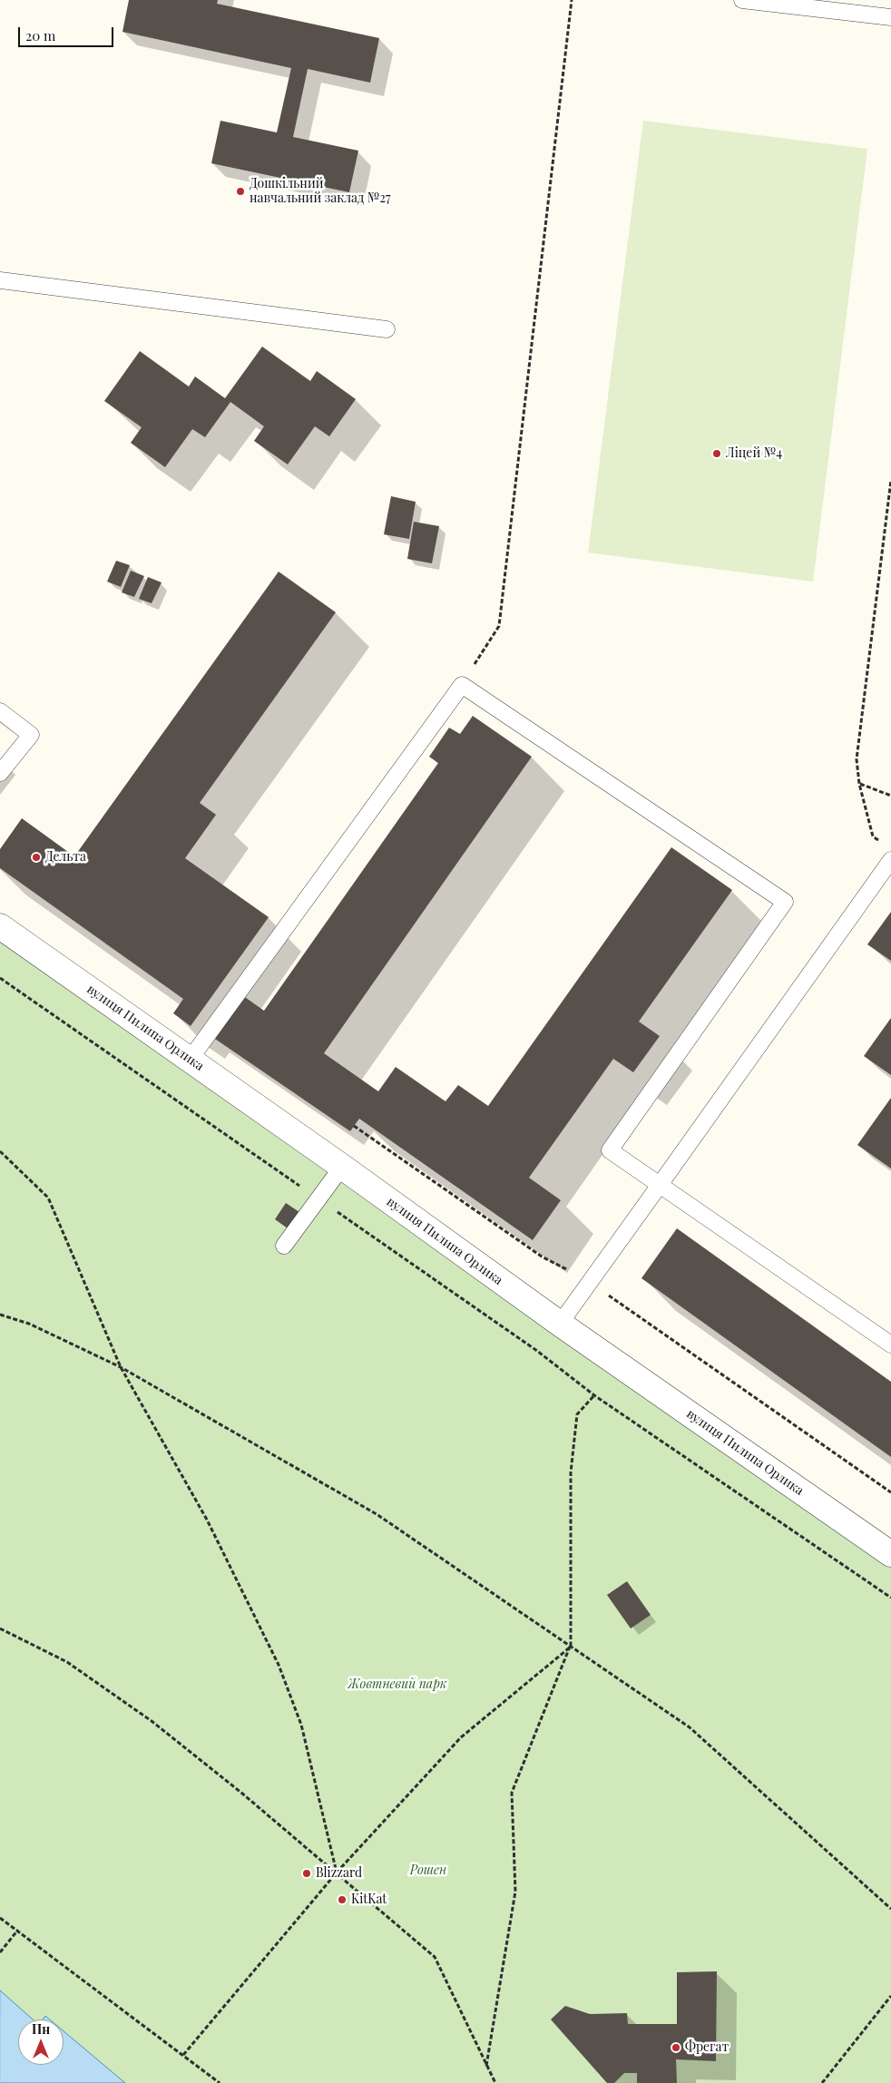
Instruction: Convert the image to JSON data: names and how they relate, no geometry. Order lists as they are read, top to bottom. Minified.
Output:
{"streets":{"street":["вулиця Пилипа Орлика"]},"parks":["Жовтневий парк","Рошен"],"places":["Дошкільний навчальний заклад №27","Ліцей №4","Дельта","Blizzard","KitKat","Фрегат"],"scale_bar":"20 m","north":"top"}
